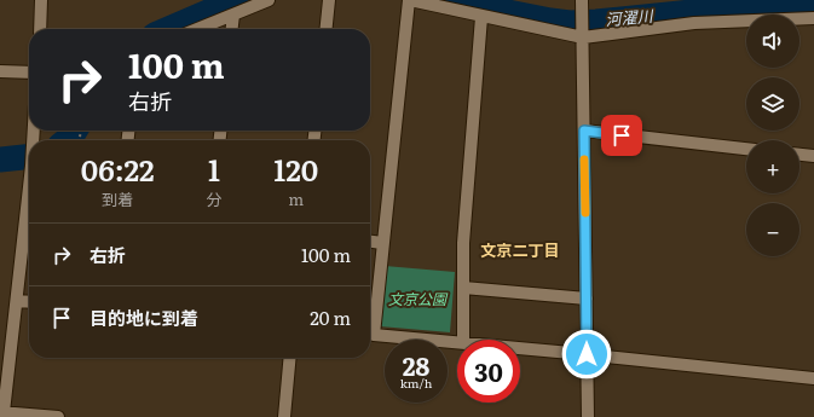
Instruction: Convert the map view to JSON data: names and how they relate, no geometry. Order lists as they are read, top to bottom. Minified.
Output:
{"districts":["文京二丁目"],"water":["河濯川"],"parks":["文京公園"],"page":{"map_buttons":["+","−"],"turn":["100 m","右折"],"eta":["06:22","到着","1","分","120","m"],"list":[{"name":"右折","value":"100 m"},{"name":"目的地に到着","value":"20 m"}],"speed":"28 km/h","limit":"30"}}
